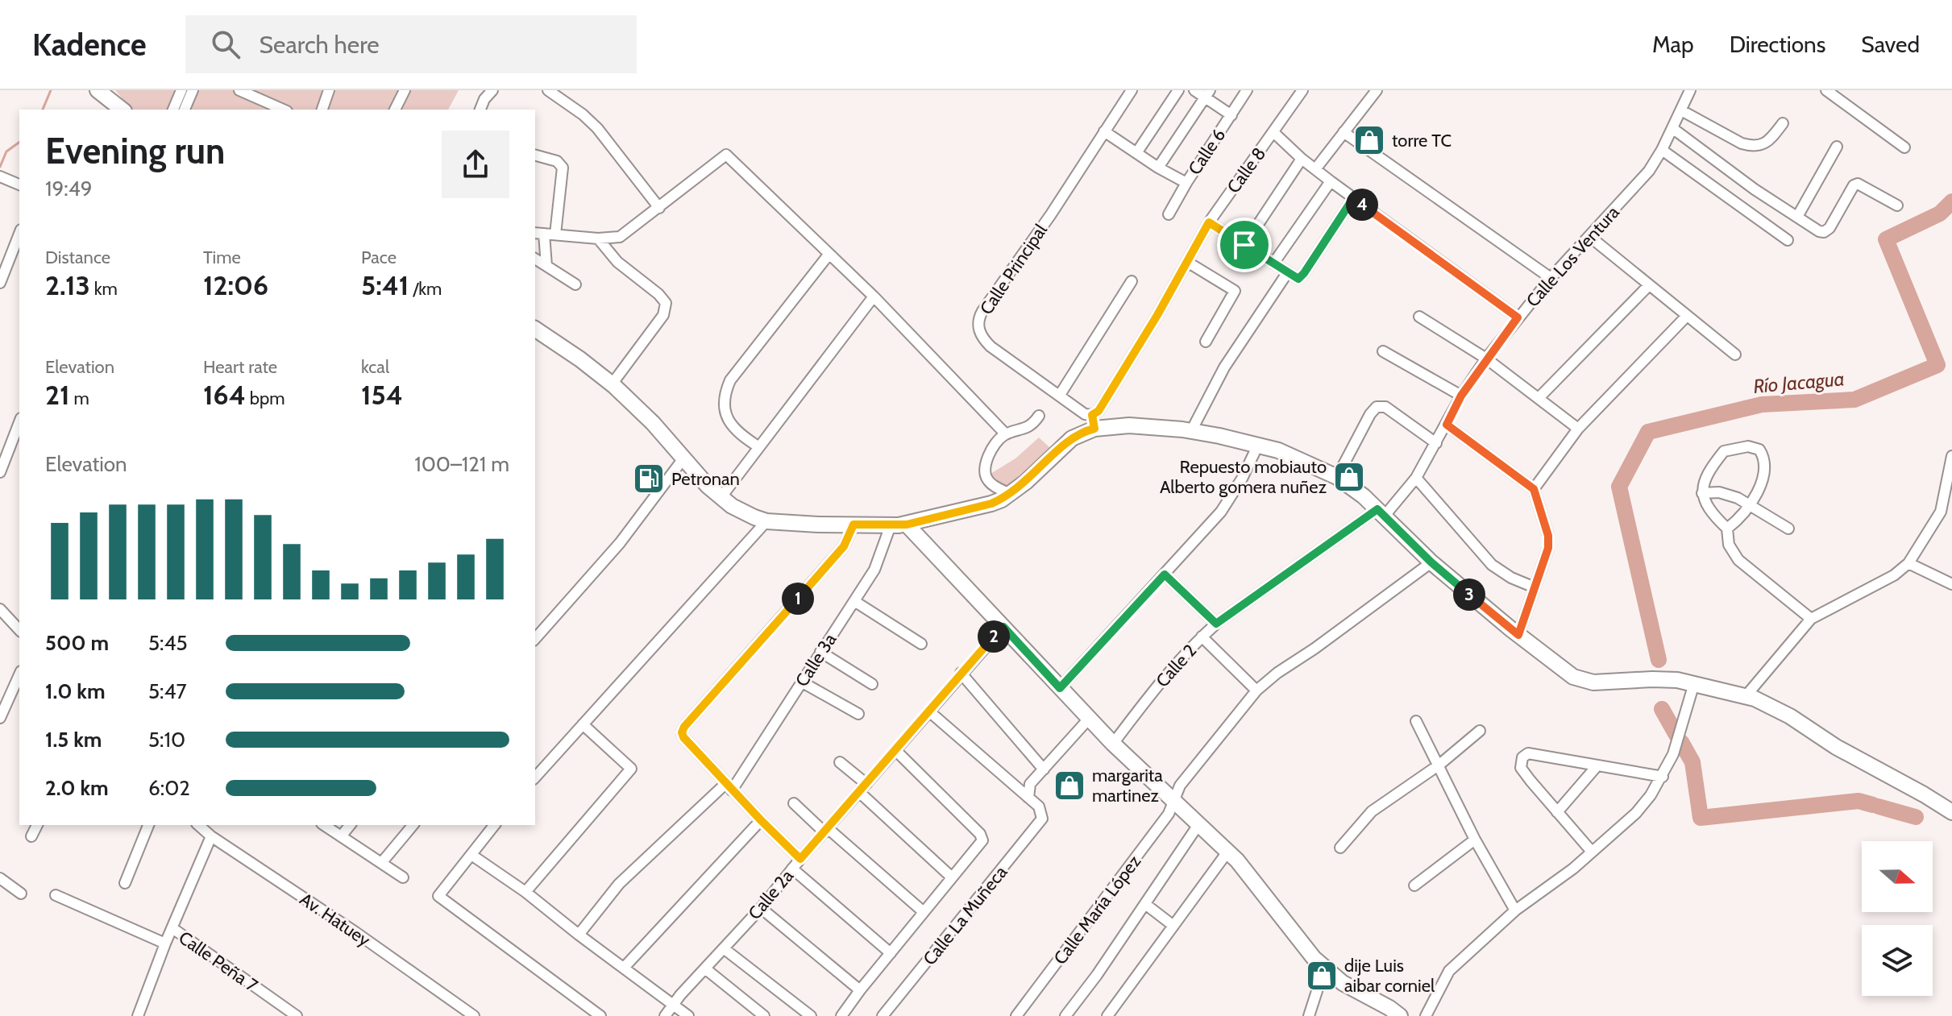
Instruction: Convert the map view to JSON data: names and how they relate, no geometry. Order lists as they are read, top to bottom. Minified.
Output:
{"streets":{"street":["Calle 6","Calle 8","Calle Los Ventura","Calle Principal","Calle 3a","Calle 2","Calle 2a","Calle María López","Calle La Muñeca","Av. Hatuey","Calle Peña 7"]},"crossings":[["Calle 8","Calle Principal"],["Calle Los Ventura","Calle 2"]],"water":["Río Jacagua"],"places":{"shop":["torre TC","Repuesto mobiauto Alberto gomera nuñez","margarita martinez","dije Luis aibar corniel"],"fuel station":["Petronan"]},"north":"right","page":{"header":"Kadence","search":"Search here","nav":["Map","Directions","Saved"],"heading":["Evening run","19:49"],"pins":["4","3","1","2"],"stats":[["Distance","2.13 km"],["Time","12:06"],["Pace","5:41 /km"],["Elevation","21 m"],["Heart rate","164 bpm"],["kcal","154"]],"chart":["Elevation","100–121 m"],"list":[{"name":"500 m","note":"5:45"},{"name":"1.0 km","note":"5:47"},{"name":"1.5 km","note":"5:10"},{"name":"2.0 km","note":"6:02"}]}}
